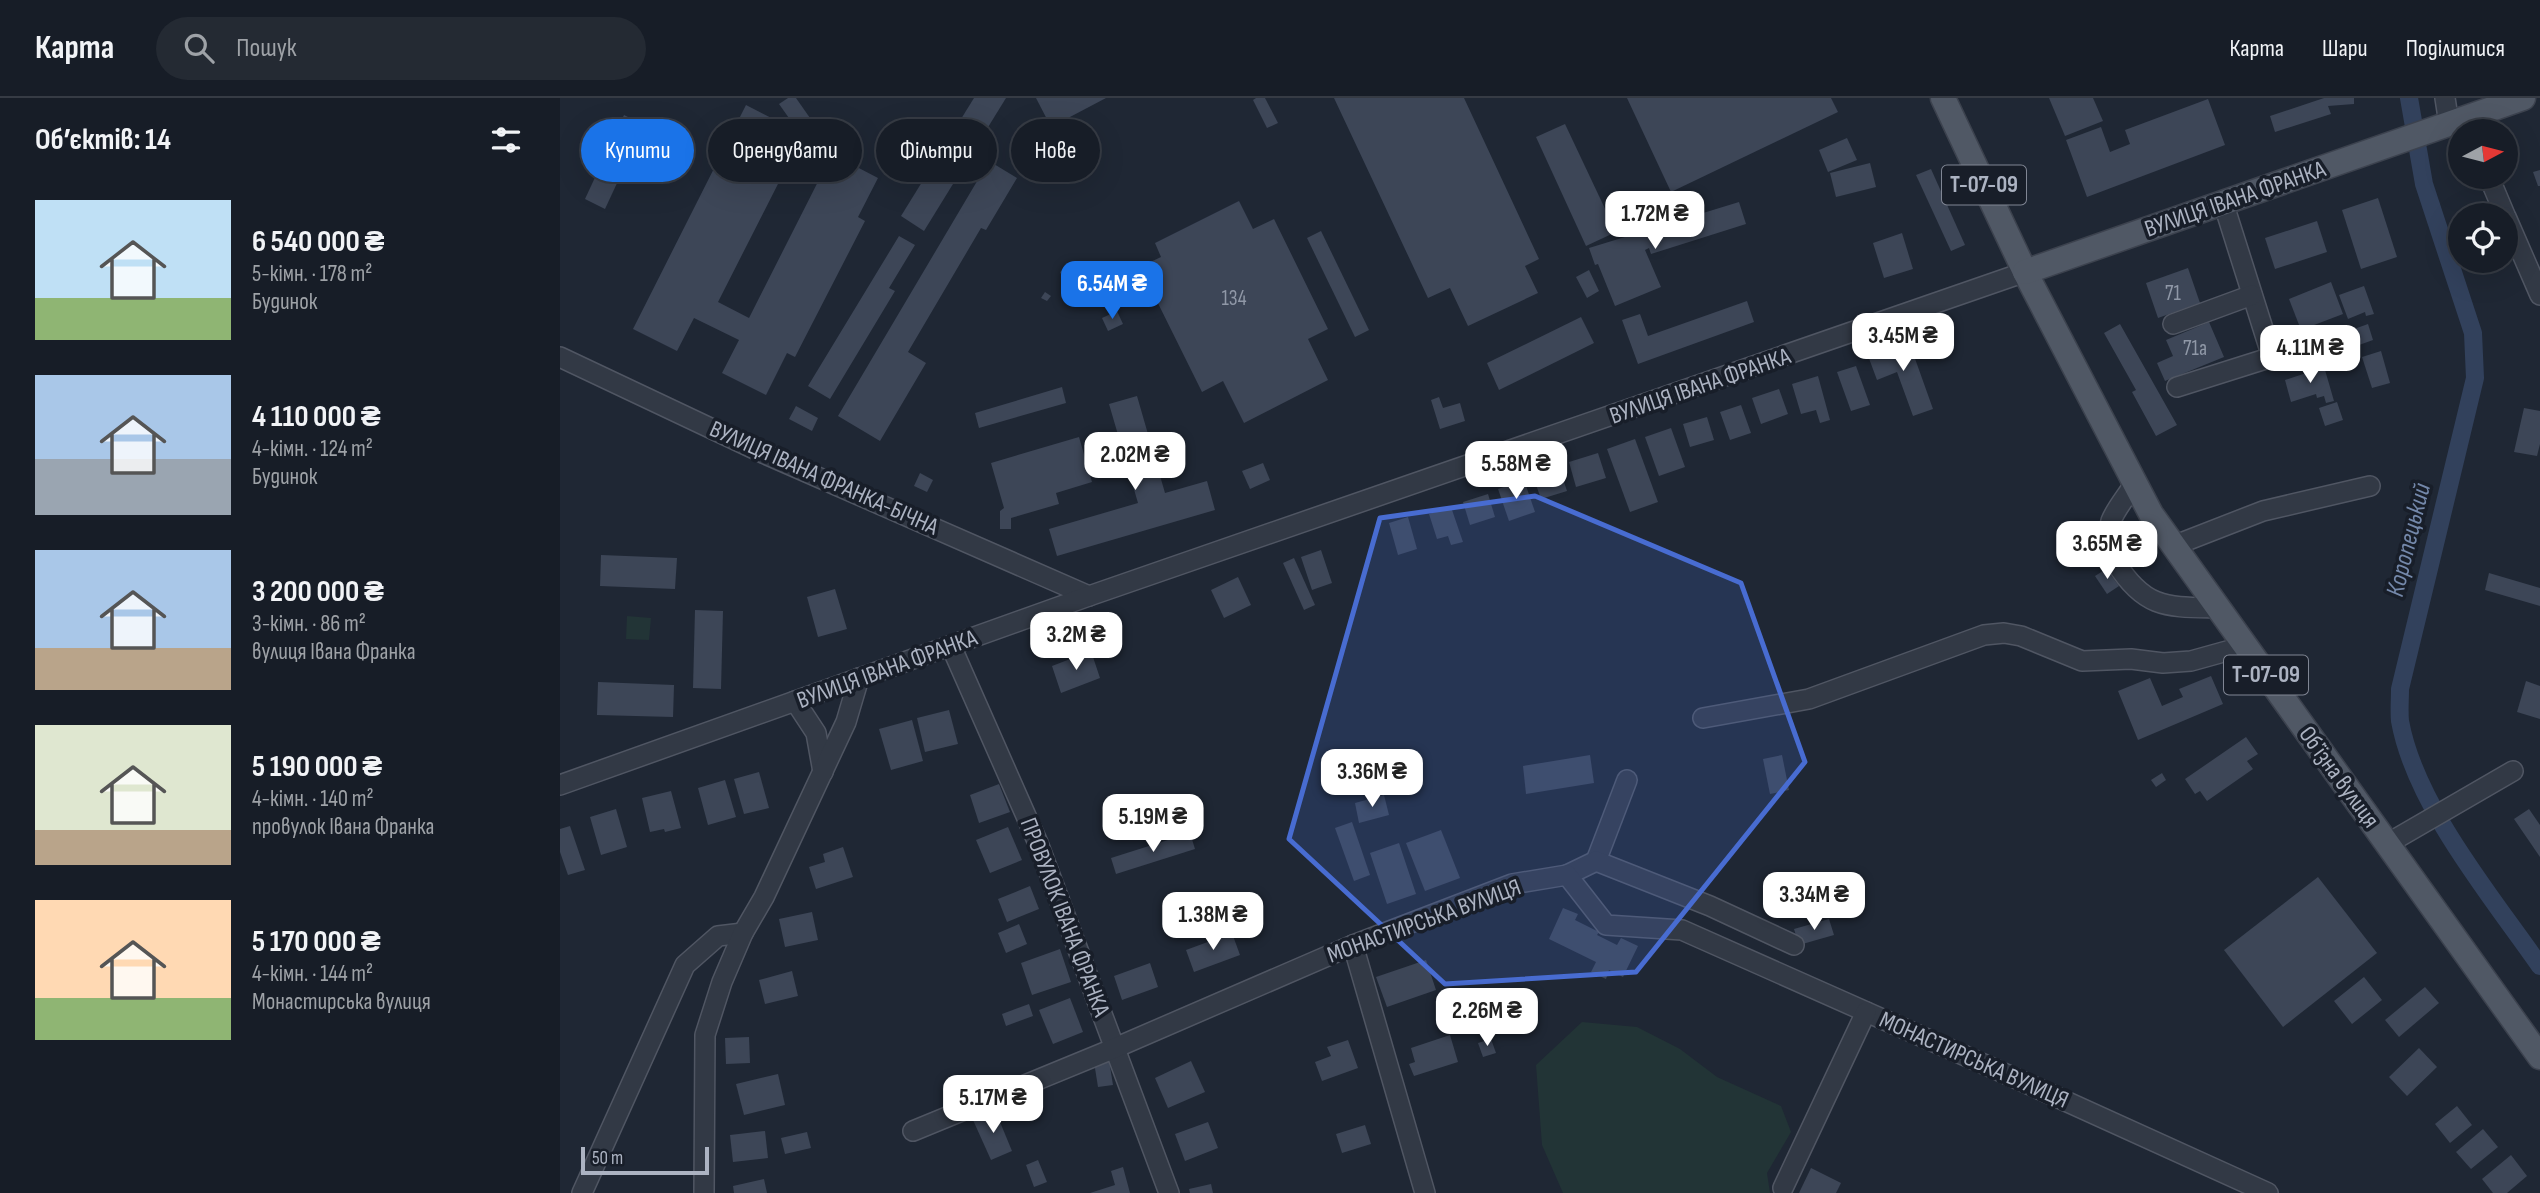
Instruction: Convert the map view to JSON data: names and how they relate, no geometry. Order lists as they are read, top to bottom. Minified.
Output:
{"streets":{"main road":["Т-07-09","ВУЛИЦЯ ІВАНА ФРАНКА","Обʼїзна вулиця"],"street":["ВУЛИЦЯ ІВАНА ФРАНКА-БІЧНА","ПРОВУЛОК ІВАНА ФРАНКА","МОНАСТИРСЬКА ВУЛИЦЯ"]},"crossings":[["Т-07-09","ВУЛИЦЯ ІВАНА ФРАНКА"],["Т-07-09","Обʼїзна вулиця"],["ВУЛИЦЯ ІВАНА ФРАНКА","ВУЛИЦЯ ІВАНА ФРАНКА-БІЧНА"],["ВУЛИЦЯ ІВАНА ФРАНКА","Обʼїзна вулиця"],["ВУЛИЦЯ ІВАНА ФРАНКА","ПРОВУЛОК ІВАНА ФРАНКА"],["ПРОВУЛОК ІВАНА ФРАНКА","МОНАСТИРСЬКА ВУЛИЦЯ"]],"water":["Коропецький"],"house_numbers":["71","134","71а"],"scale_bar":"50 m","north":"right","page":{"header":"Карта","search":"Пошук","nav":["Карта","Шари","Поділитися"],"heading":"Об’єктів: 14","chip":["Купити","Орендувати","Фільтри","Нове"],"list":[{"name":"6 540 000 ₴","note":"5-кімн. · 178 m² · Будинок"},{"name":"4 110 000 ₴","note":"4-кімн. · 124 m² · Будинок"},{"name":"3 200 000 ₴","note":"3-кімн. · 86 m² · вулиця Івана Франка"},{"name":"5 190 000 ₴","note":"4-кімн. · 140 m² · провулок Івана Франка"},{"name":"5 170 000 ₴","note":"4-кімн. · 144 m² · Монастирська вулиця"}],"price":["1.72M ₴","6.54M ₴","3.45M ₴","4.11M ₴","2.02M ₴","5.58M ₴","3.65M ₴","3.2M ₴","3.36M ₴","5.19M ₴","3.34M ₴","1.38M ₴","2.26M ₴","5.17M ₴"],"scale":"50 m"}}
